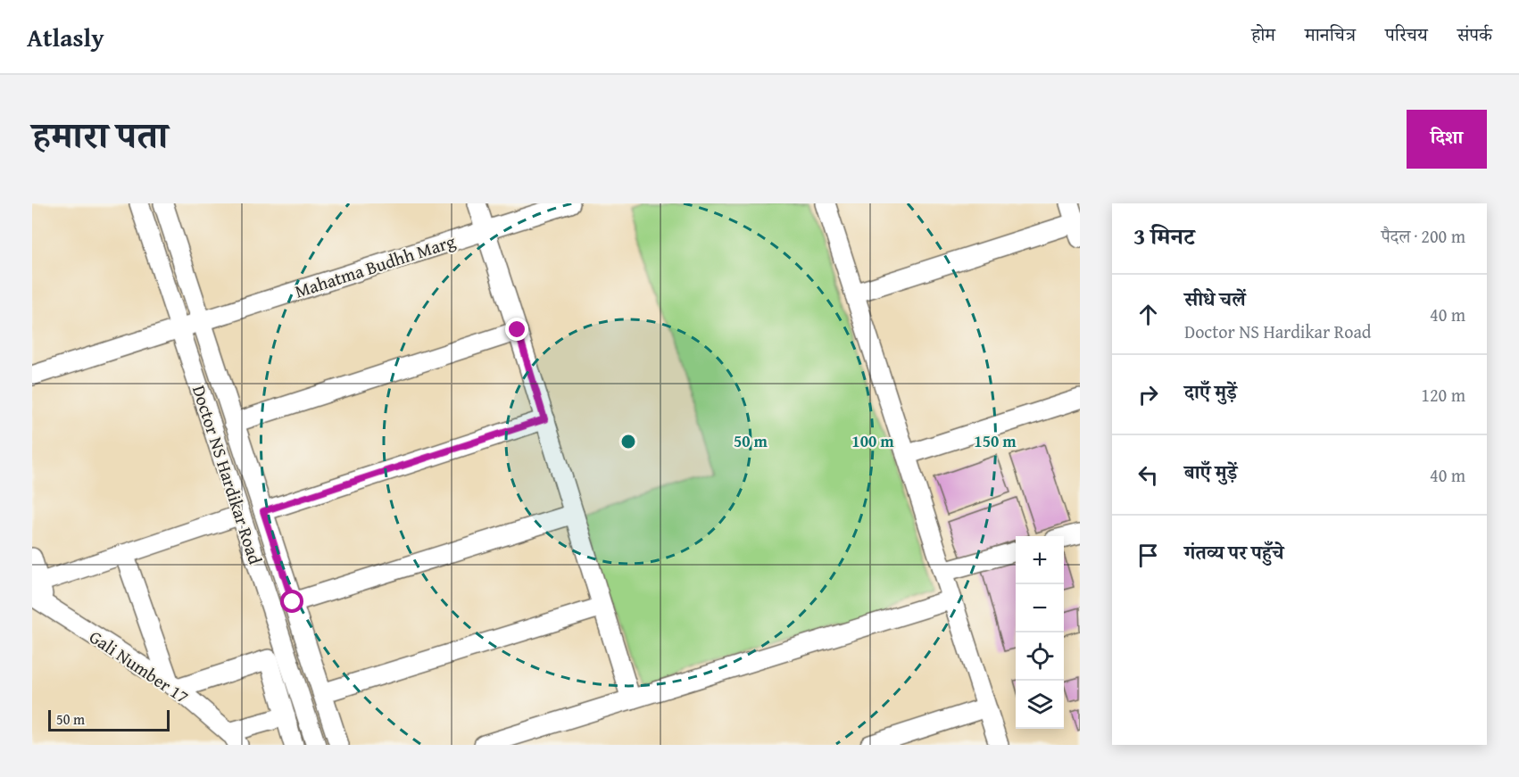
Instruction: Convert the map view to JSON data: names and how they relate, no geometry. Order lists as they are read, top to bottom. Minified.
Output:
{"streets":{"street":["Mahatma Budhh Marg","Doctor NS Hardikar Road","Gali Number 17"]},"crossings":[["Mahatma Budhh Marg","Doctor NS Hardikar Road"]],"scale_bar":"50 m","page":{"header":"Atlasly","nav":["होम","मानचित्र","परिचय","संपर्क"],"title":"हमारा पता","buttons":"दिशा","heading":["3 मिनट","पैदल · 200 m"],"list":[["सीधे चलें","Doctor NS Hardikar Road","40 m"],["दाएँ मुड़ें","120 m"],["बाएँ मुड़ें","40 m"],"गंतव्य पर पहुँचे"],"map_buttons":["+","−"],"scale":"50 m"},"rings":["50 m","100 m","150 m"]}
